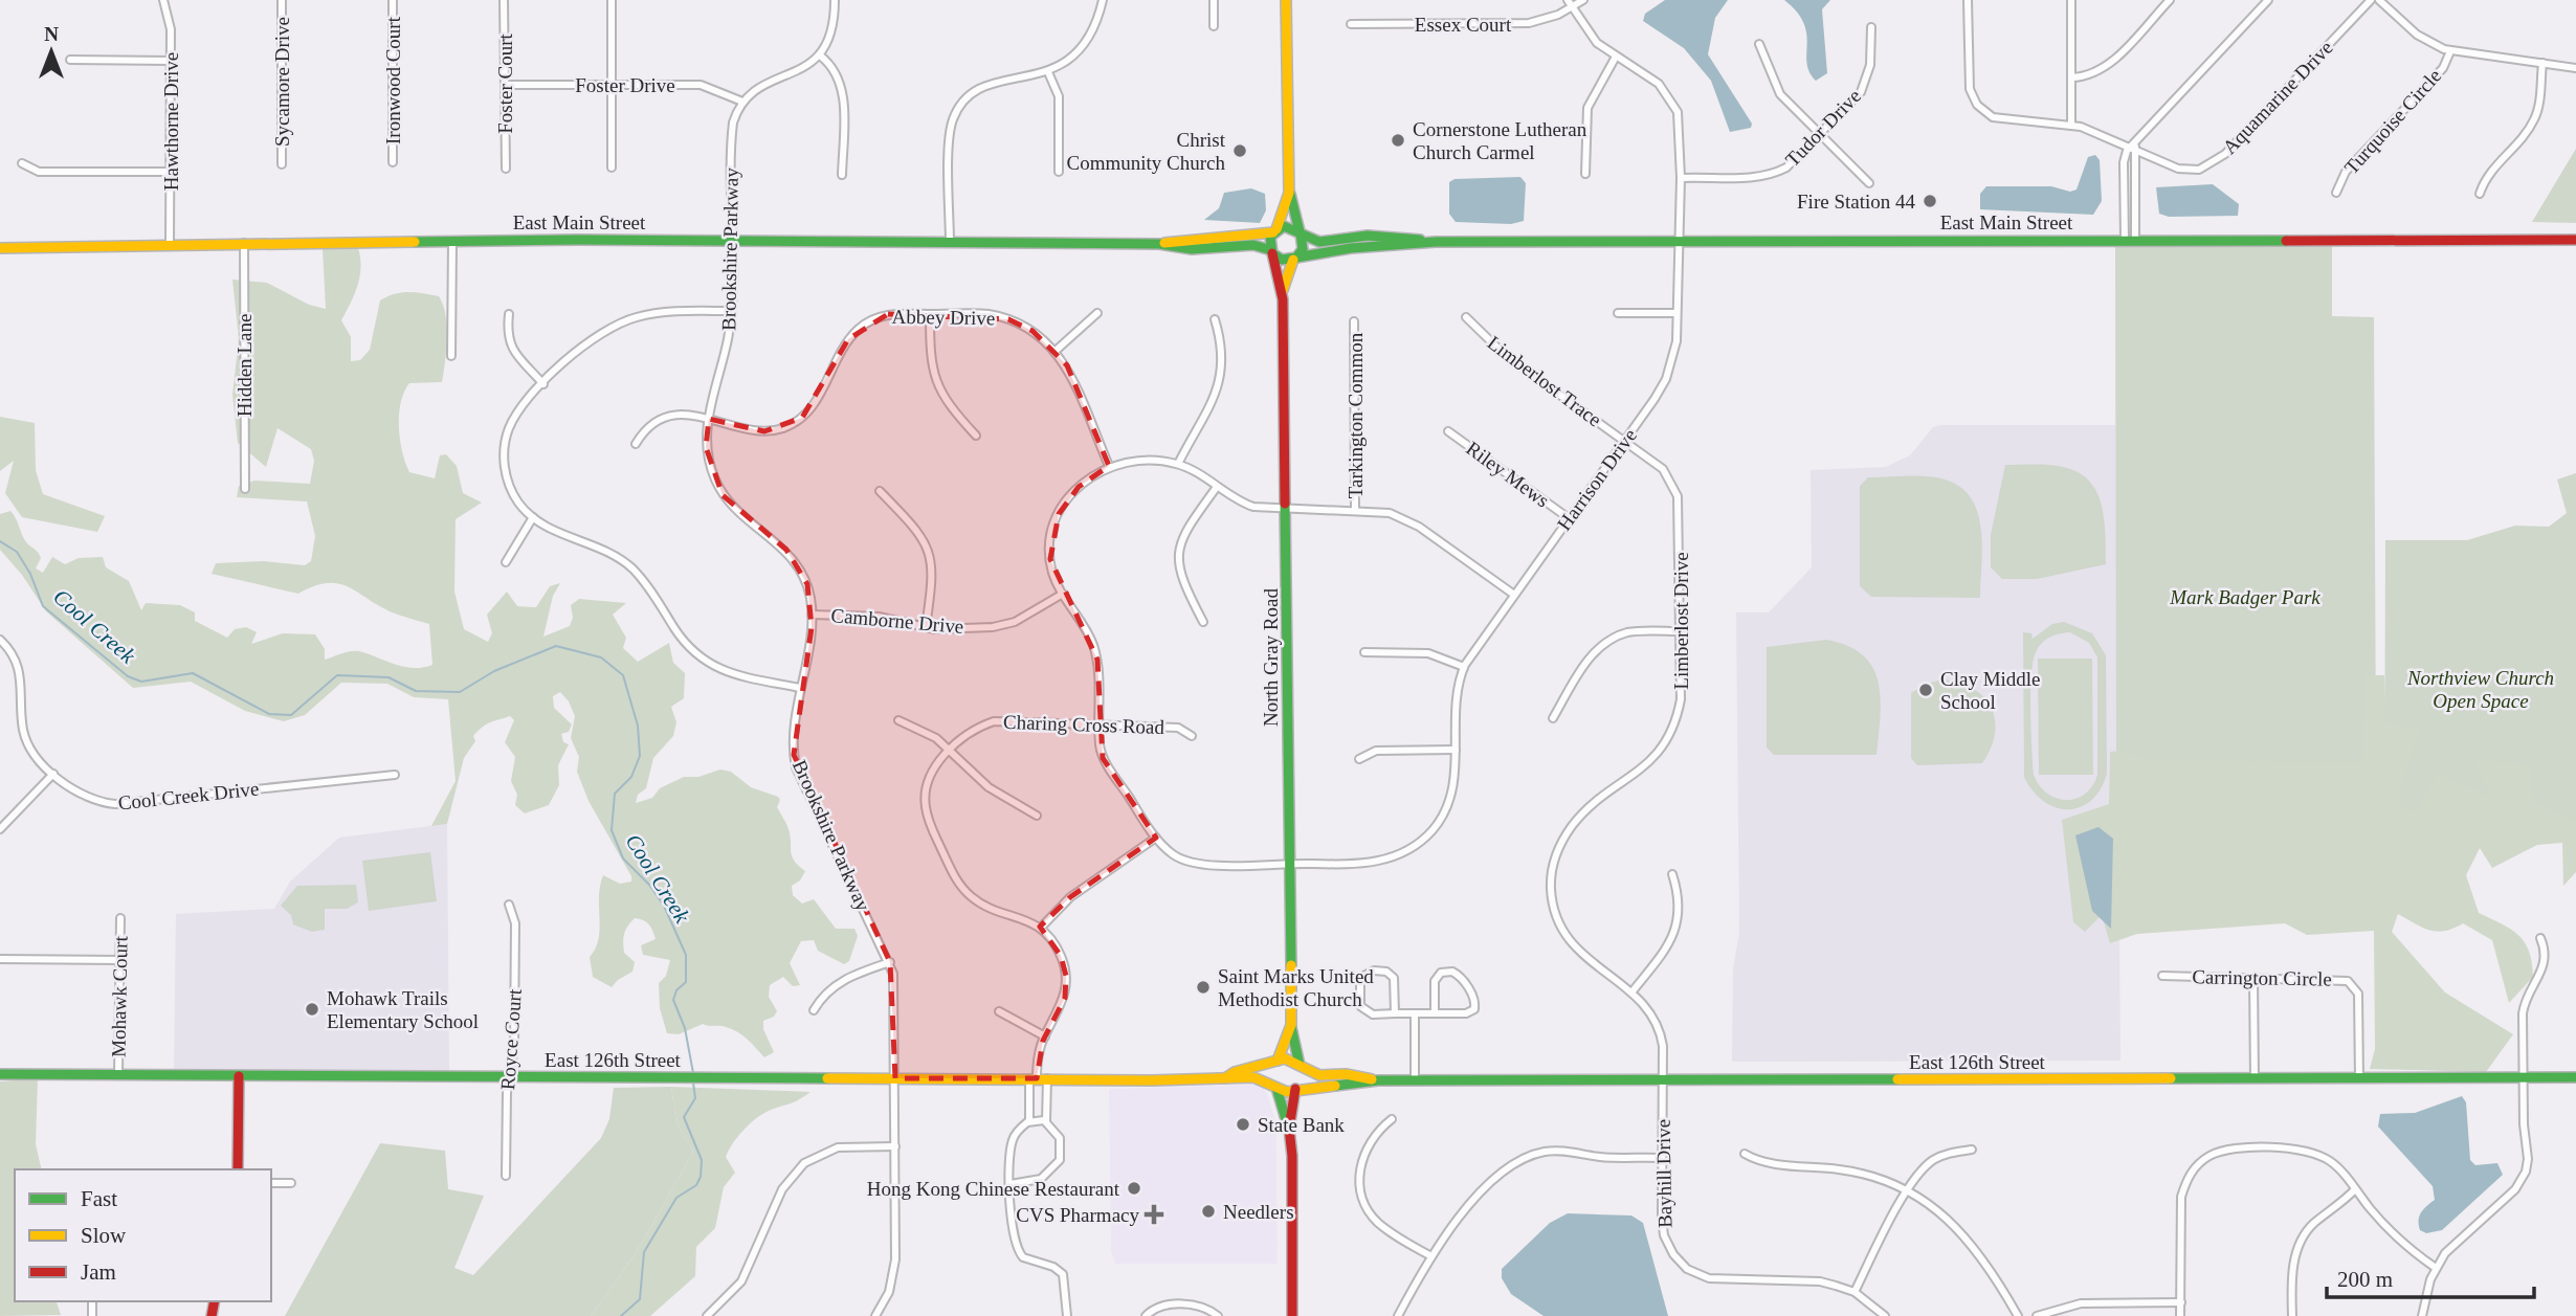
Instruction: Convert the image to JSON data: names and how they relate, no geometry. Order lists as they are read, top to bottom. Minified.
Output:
{"streets":{"street":["Essex Court","Ironwood Court","Sycamore Drive","Foster Court","Foster Drive","Aquamarine Drive","Hawthorne Drive","Turquoise Circle","Tudor Drive","East Main Street","Brookshire Parkway","Abbey Drive","Hidden Lane","Limberlost Trace","Tarkington Common","Riley Mews","Harrison Drive","Camborne Drive","Limberlost Drive","North Gray Road","Charing Cross Road","Cool Creek Drive","Carrington Circle","Mohawk Court","Royce Court","East 126th Street","Bayhill Drive"]},"crossings":[["Essex Court","Harrison Drive"],["Foster Court","Foster Drive"],["Foster Drive","Brookshire Parkway"],["Hawthorne Drive","East Main Street"],["Tudor Drive","Harrison Drive"],["East Main Street","Brookshire Parkway"],["East Main Street","Hidden Lane"],["East Main Street","Harrison Drive"],["East Main Street","North Gray Road"],["Brookshire Parkway","Abbey Drive"],["Brookshire Parkway","Camborne Drive"],["Brookshire Parkway","East 126th Street"],["Limberlost Trace","Harrison Drive"],["Limberlost Trace","Limberlost Drive"],["Riley Mews","Harrison Drive"],["Harrison Drive","Limberlost Drive"],["Harrison Drive","North Gray Road"],["Harrison Drive","Charing Cross Road"],["Limberlost Drive","East 126th Street"],["Limberlost Drive","Bayhill Drive"],["North Gray Road","East 126th Street"],["Charing Cross Road","East 126th Street"],["Carrington Circle","East 126th Street"],["Mohawk Court","East 126th Street"],["Royce Court","East 126th Street"],["East 126th Street","Bayhill Drive"]],"water":["Cool Creek"],"parks":["Mark Badger Park","Northview Church Open Space"],"places":{"other":["Cornerstone Lutheran Church Carmel","Christ Community Church","Fire Station 44","Clay Middle School","Saint Marks United Methodist Church","Mohawk Trails Elementary School","State Bank","Hong Kong Chinese Restaurant","Needlers"],"health":["CVS Pharmacy"]},"legend":["Fast","Slow","Jam"],"scale_bar":"200 m","north":"top"}
